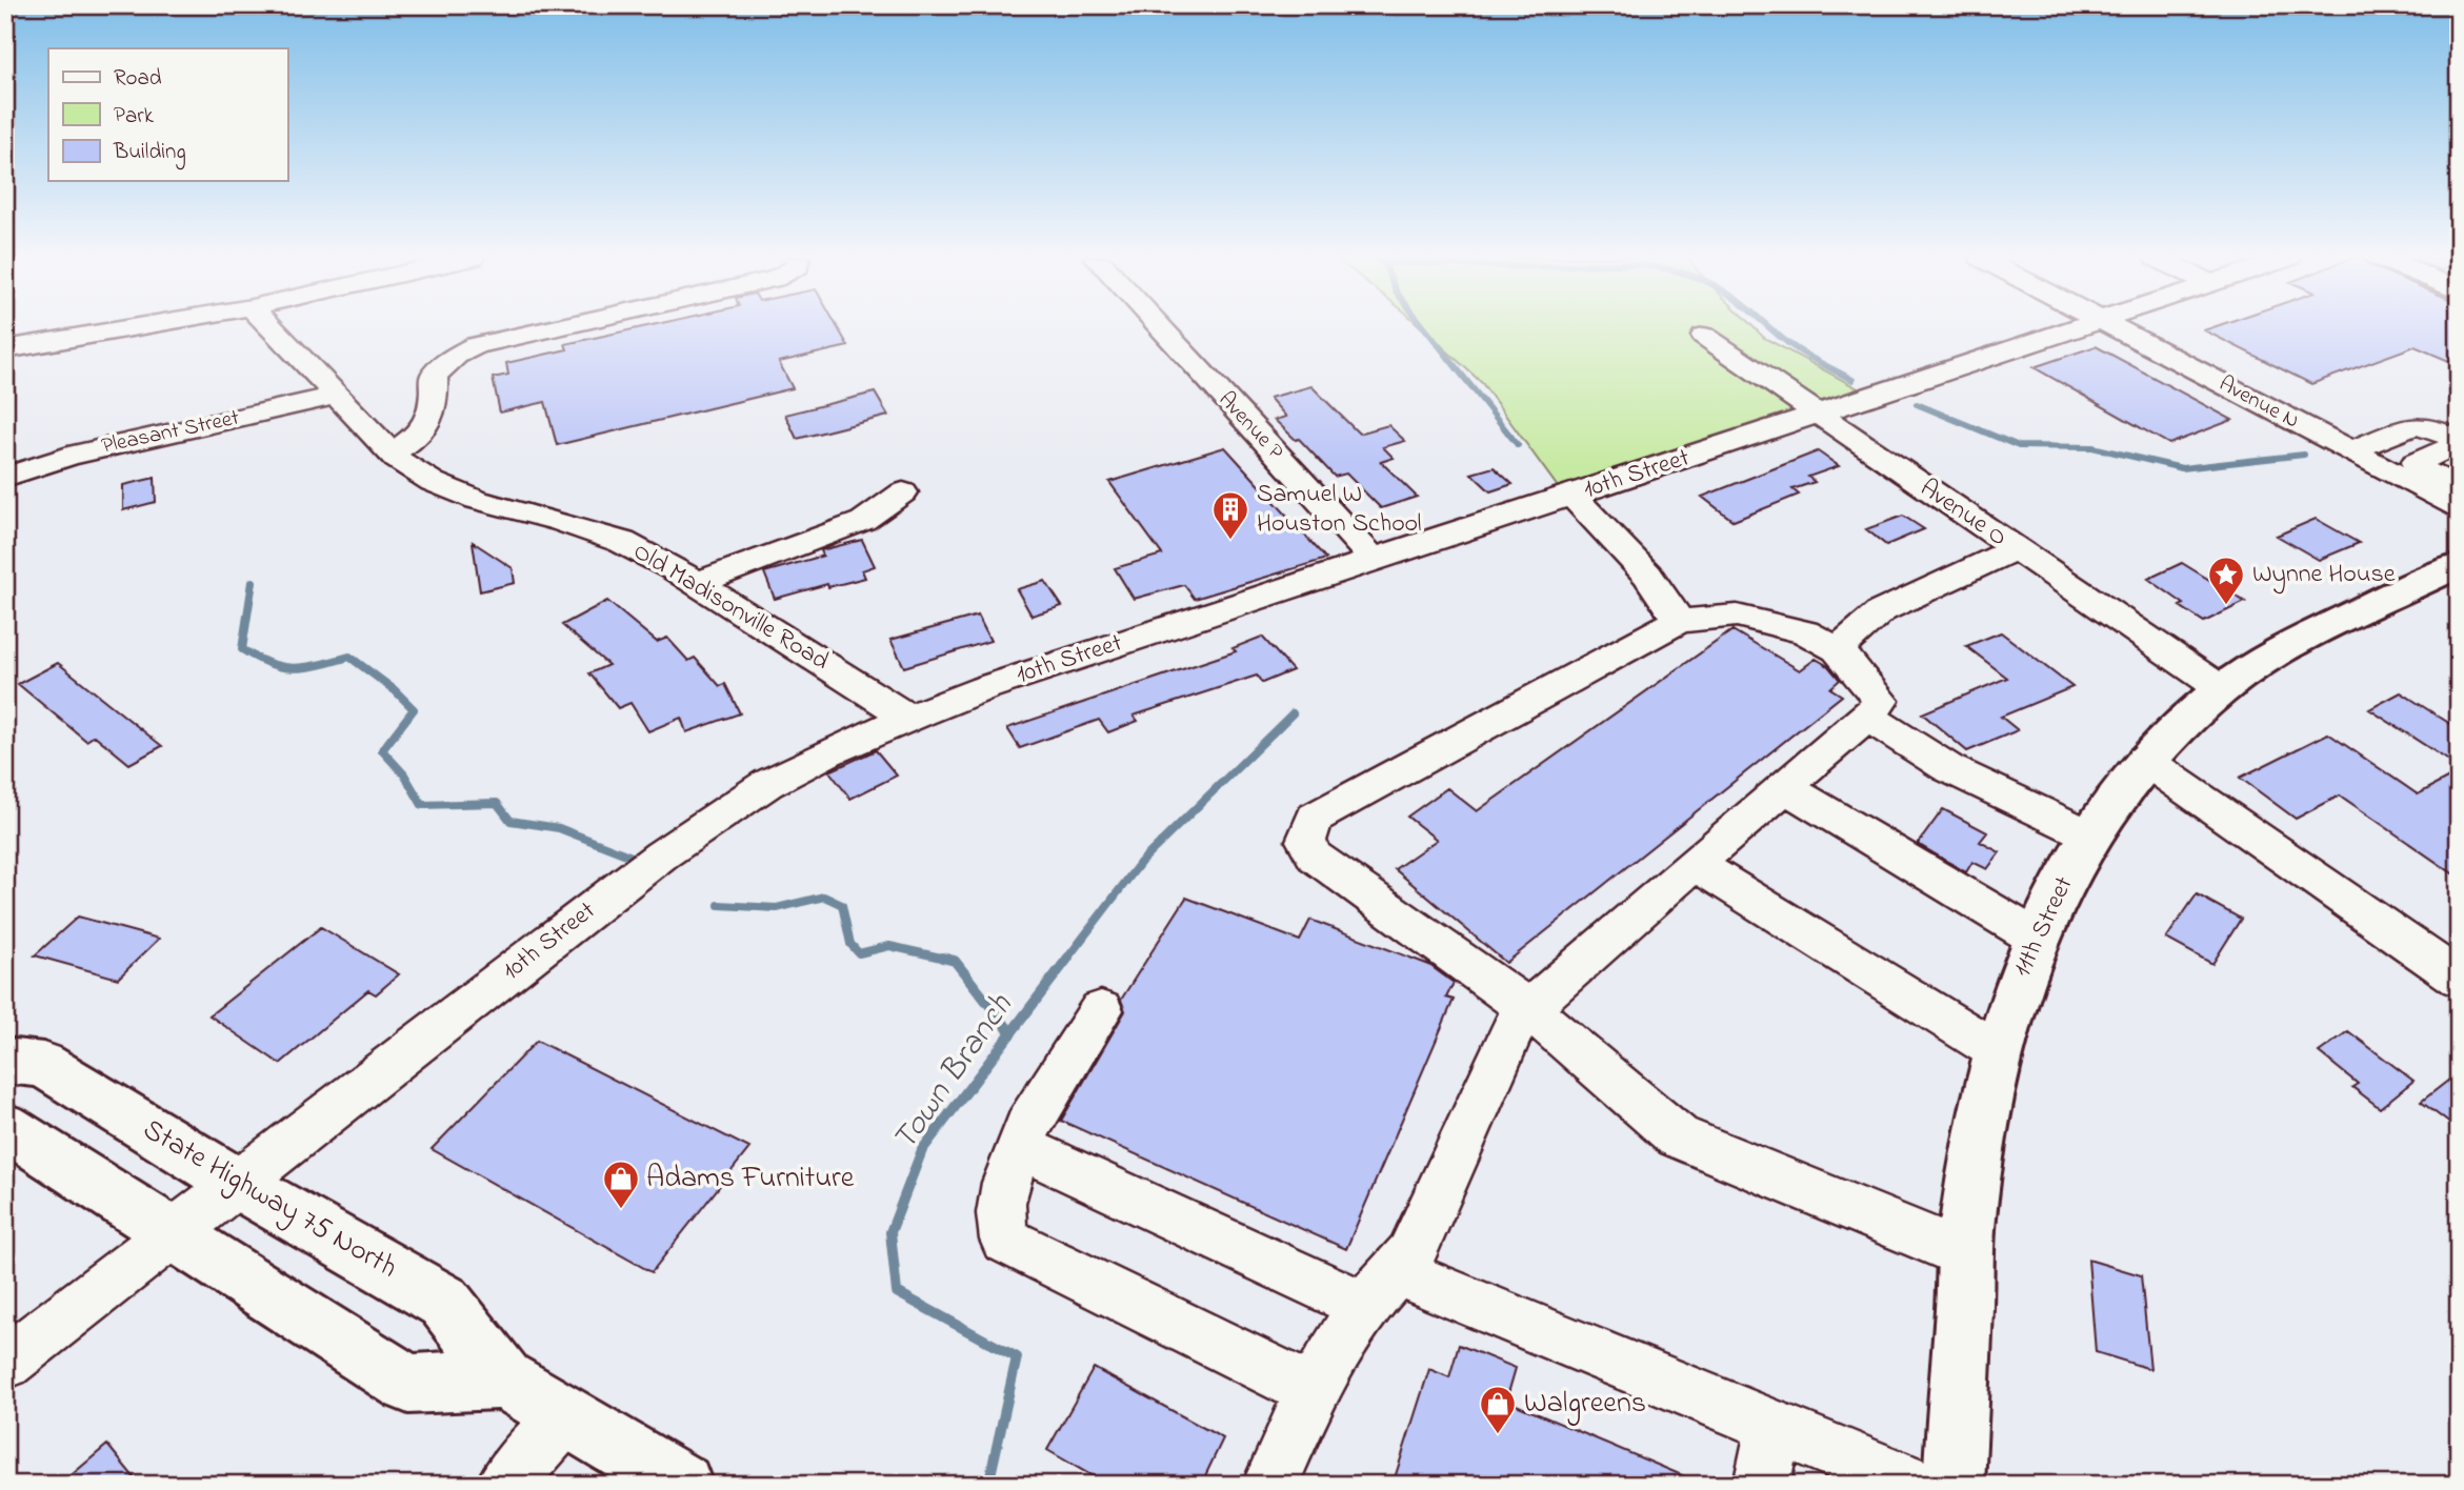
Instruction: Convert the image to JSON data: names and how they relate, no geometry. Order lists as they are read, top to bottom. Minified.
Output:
{"streets":{"main road":["11th Street","State Highway 75 North"],"street":["Avenue N","Avenue P","Pleasant Street","10th Street","Avenue O","Old Madisonville Road"]},"crossings":[["Avenue P","10th Street"],["Pleasant Street","Old Madisonville Road"],["10th Street","Avenue O"],["10th Street","Old Madisonville Road"],["10th Street","State Highway 75 North"],["Avenue O","11th Street"]],"water":["Town Branch"],"places":{"building":["Samuel W Houston School"],"place":["Wynne House"],"shop":["Adams Furniture","Walgreens"]},"legend":["Road","Park","Building"]}
